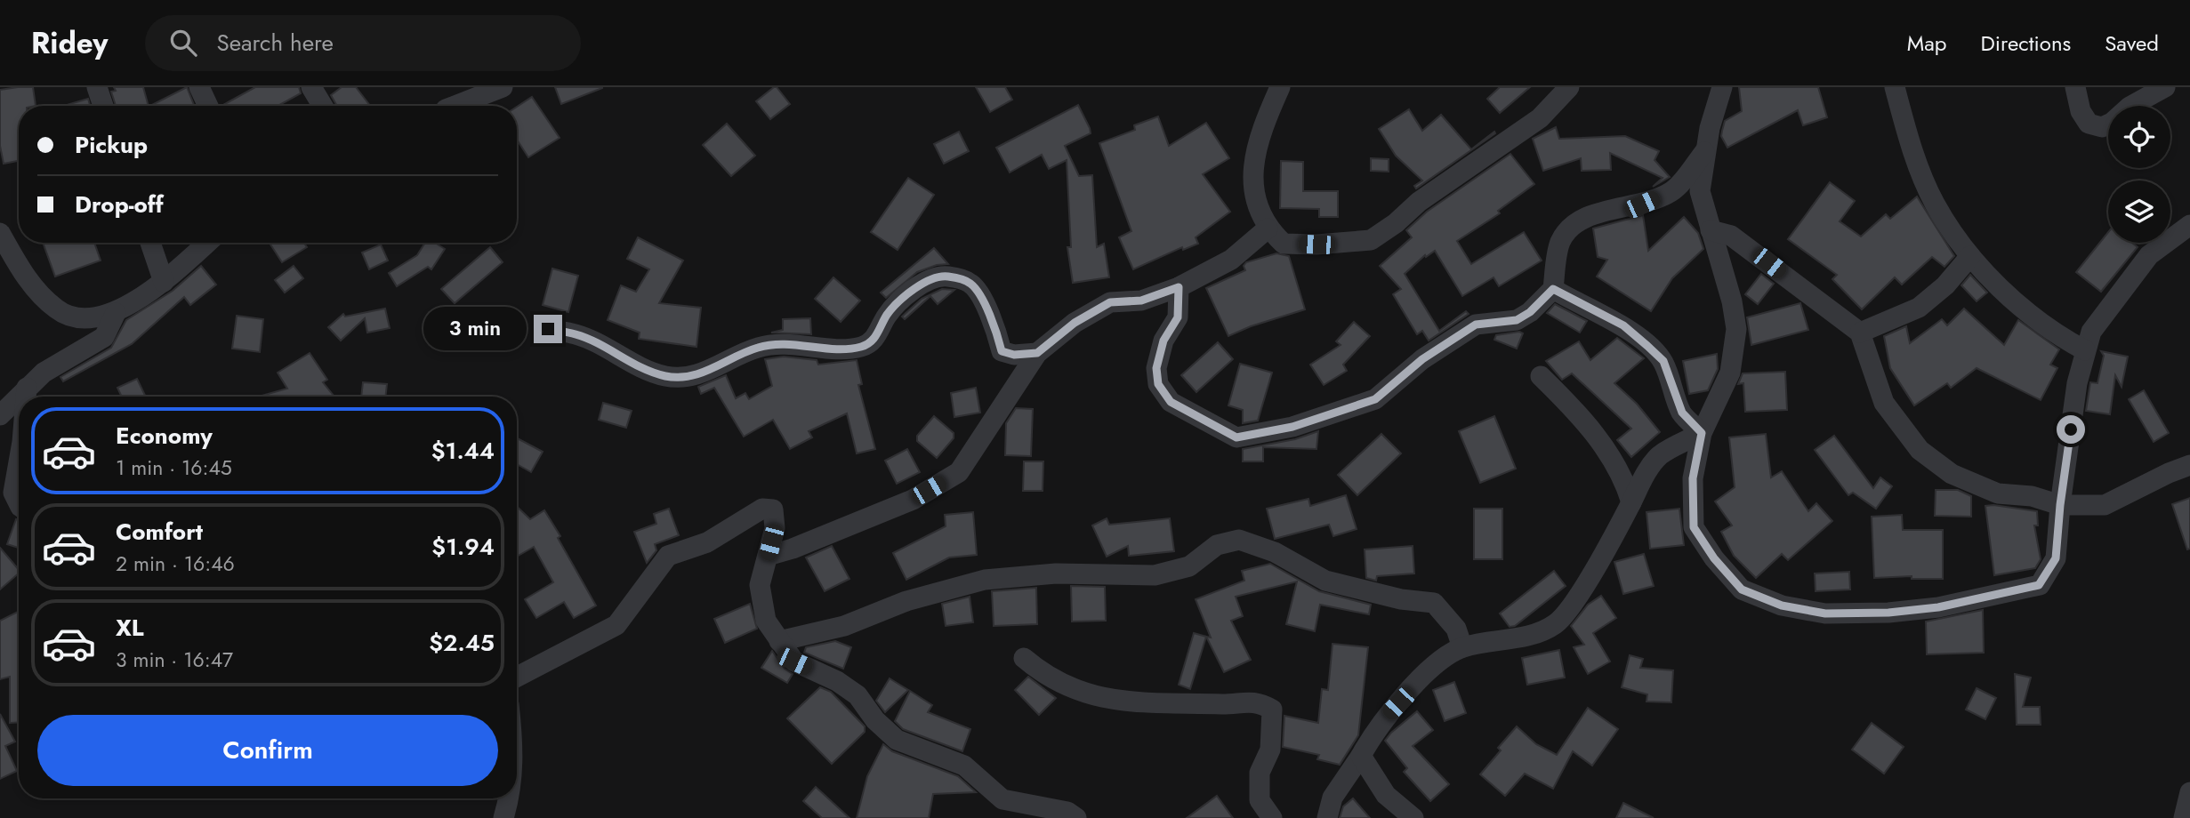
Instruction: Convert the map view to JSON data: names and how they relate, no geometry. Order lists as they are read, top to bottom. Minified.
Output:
{"page":{"header":"Ridey","search":"Search here","nav":["Map","Directions","Saved"],"banner":["Pickup","Drop-off"],"bubble":"3 min","list":[{"name":"Economy","note":"1 min · 16:45","value":"$1.44"},{"name":"Comfort","note":"2 min · 16:46","value":"$1.94"},{"name":"XL","note":"3 min · 16:47","value":"$2.45"}],"buttons":"Confirm"}}
